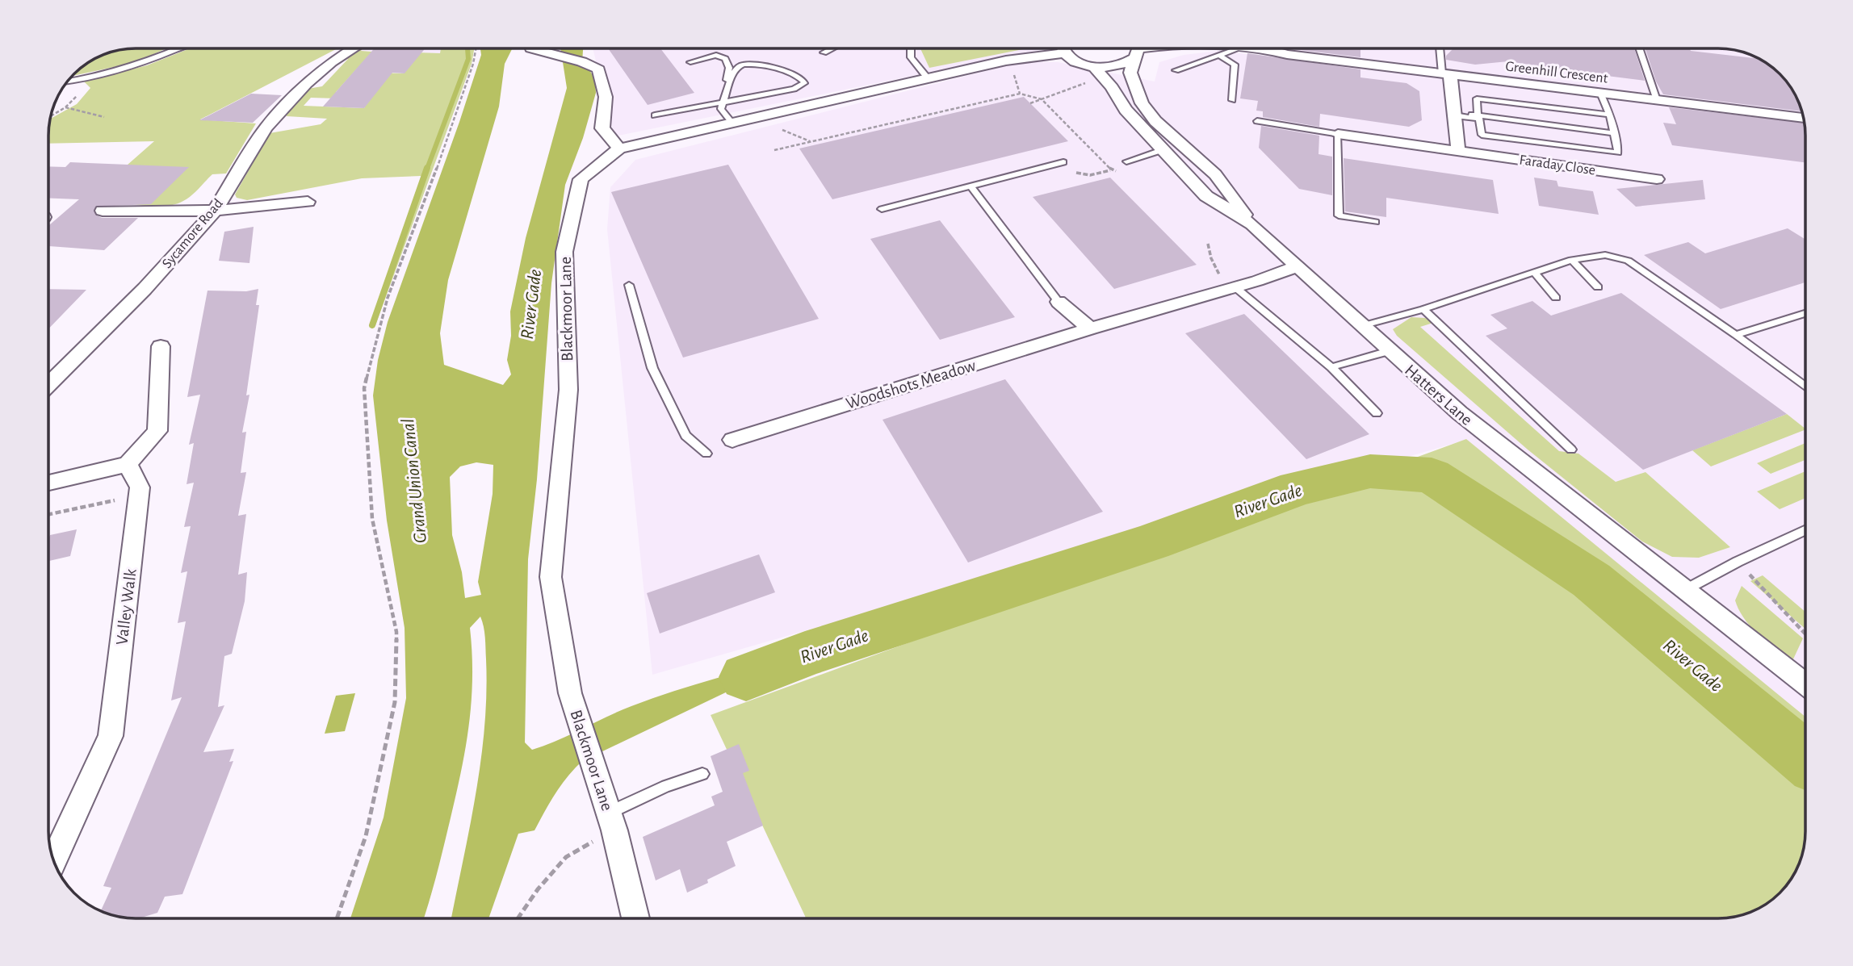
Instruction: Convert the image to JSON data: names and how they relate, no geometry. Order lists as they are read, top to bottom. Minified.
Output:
{"streets":{"street":["Greenhill Crescent","Faraday Close","Sycamore Road","Blackmoor Lane","Woodshots Meadow","Hatters Lane","Valley Walk"]},"crossings":[["Greenhill Crescent","Hatters Lane"],["Woodshots Meadow","Hatters Lane"]],"water":["River Gade","Grand Union Canal"]}
